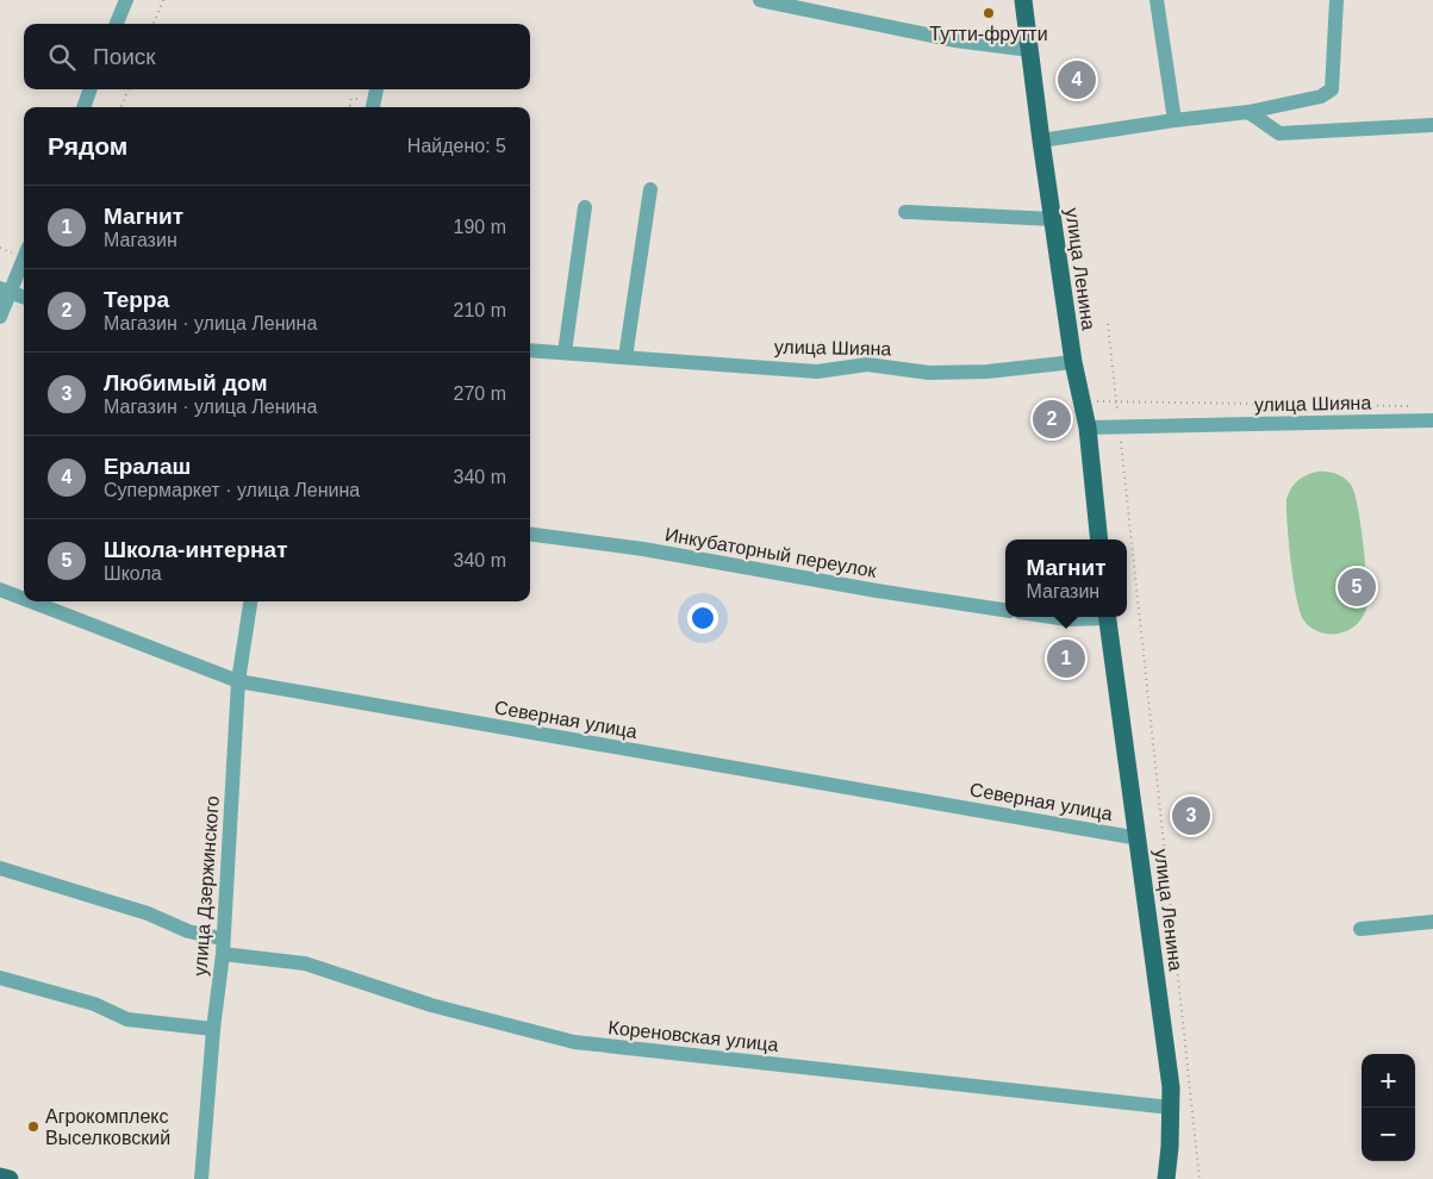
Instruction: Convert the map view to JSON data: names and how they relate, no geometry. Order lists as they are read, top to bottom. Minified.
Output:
{"streets":{"main road":["улица Ленина"],"street":["улица Шияна","Инкубаторный переулок","Северная улица","улица Дзержинского","Кореновская улица"]},"crossings":[["улица Ленина","улица Шияна"],["улица Ленина","Северная улица"],["улица Ленина","Кореновская улица"],["Северная улица","улица Дзержинского"],["улица Дзержинского","Кореновская улица"]],"places":["Тутти-фрутти","Агрокомплекс Выселковский"],"page":{"search":"Поиск","pins":["4","2","5","1","3"],"heading":["Рядом","Найдено: 5"],"list":[{"mark":"1","name":"Магнит","note":"Магазин","value":"190 m"},{"mark":"2","name":"Терра","note":"Магазин · улица Ленина","value":"210 m"},{"mark":"3","name":"Любимый дом","note":"Магазин · улица Ленина","value":"270 m"},{"mark":"4","name":"Ералаш","note":"Супермаркет · улица Ленина","value":"340 m"},{"mark":"5","name":"Школа-интернат","note":"Школа","value":"340 m"}],"popup":["Магнит","Магазин"],"map_buttons":["+","−"]}}
